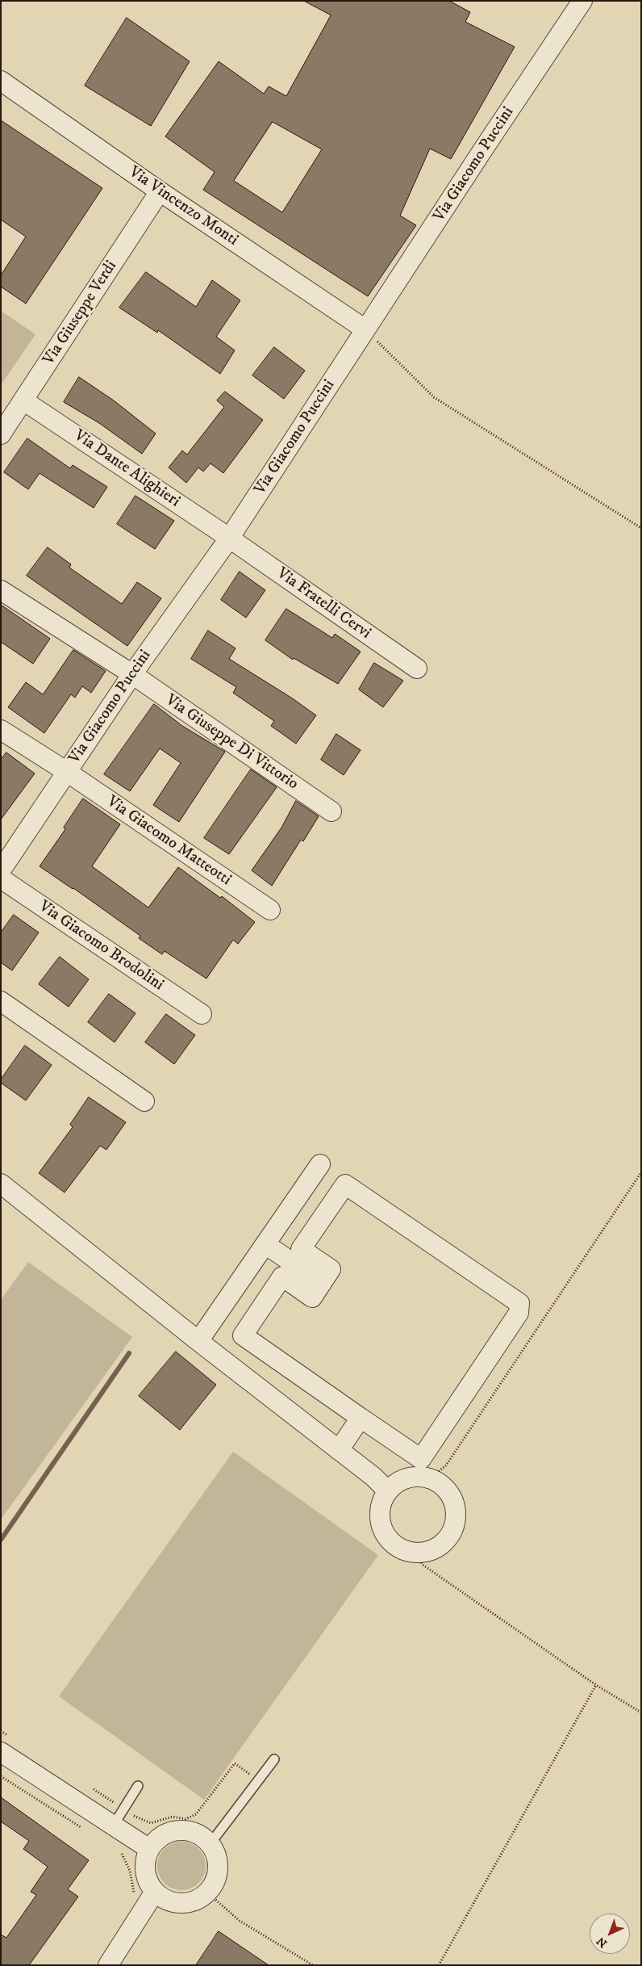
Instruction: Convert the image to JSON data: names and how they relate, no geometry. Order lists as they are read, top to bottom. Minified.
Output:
{"streets":{"street":["Via Giacomo Puccini","Via Vincenzo Monti","Via Giuseppe Verdi","Via Dante Alighieri","Via Fratelli Cervi","Via Giuseppe Di Vittorio","Via Giacomo Matteotti","Via Giacomo Brodolini"]},"crossings":[["Via Giacomo Puccini","Via Vincenzo Monti"],["Via Giacomo Puccini","Via Dante Alighieri"],["Via Giacomo Puccini","Via Fratelli Cervi"],["Via Giacomo Puccini","Via Giuseppe Di Vittorio"],["Via Giacomo Puccini","Via Giacomo Matteotti"],["Via Vincenzo Monti","Via Giuseppe Verdi"],["Via Giuseppe Verdi","Via Dante Alighieri"],["Via Dante Alighieri","Via Fratelli Cervi"]],"north":"bottom left"}
